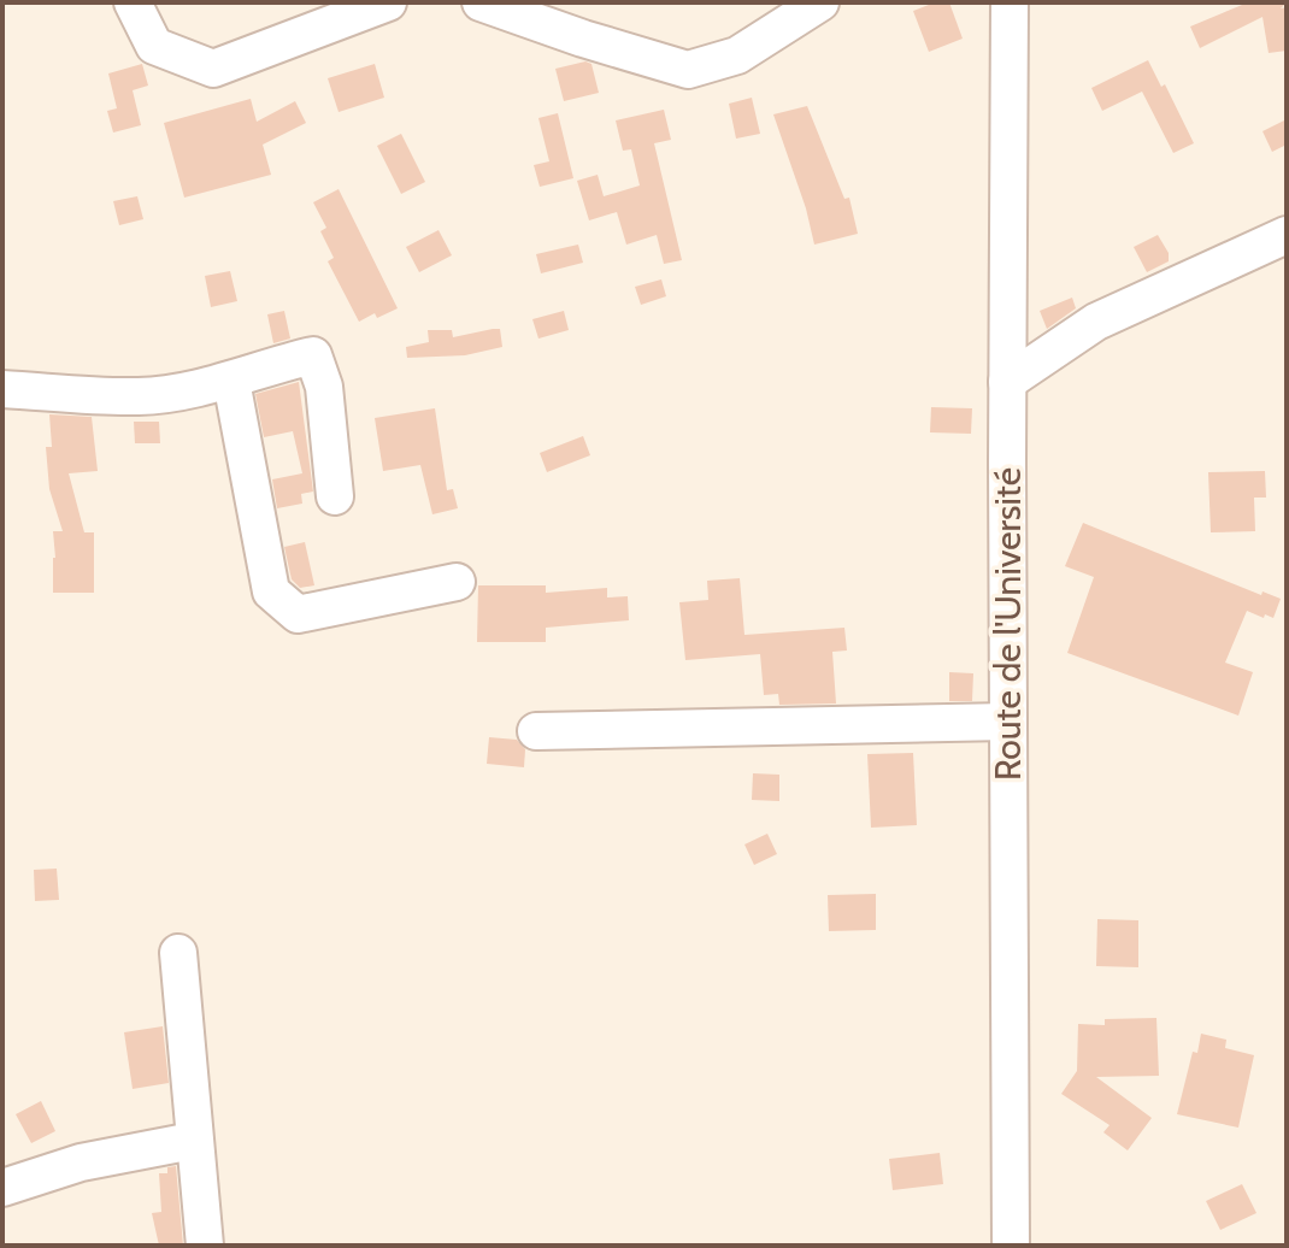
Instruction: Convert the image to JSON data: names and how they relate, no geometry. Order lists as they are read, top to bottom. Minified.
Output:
{"streets":{"street":["Route de l'Université"]}}
